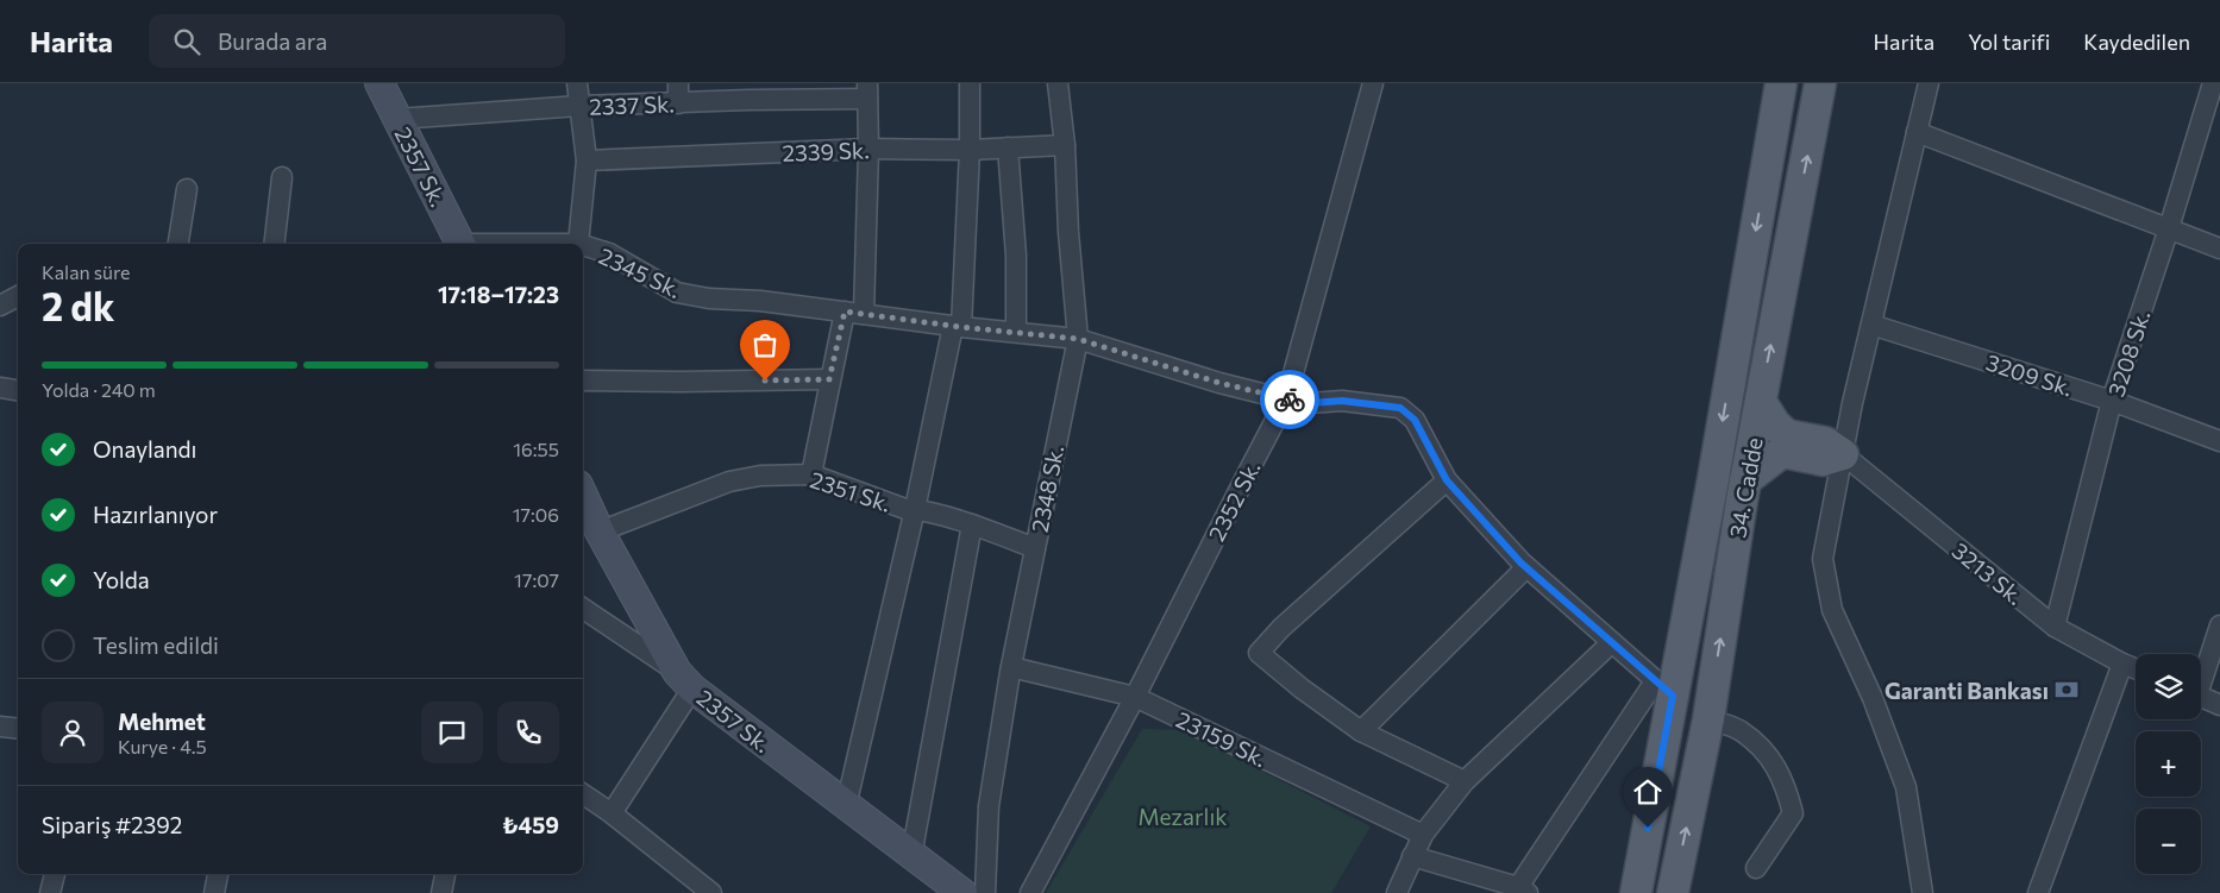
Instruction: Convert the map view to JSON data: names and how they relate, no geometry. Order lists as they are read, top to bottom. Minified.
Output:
{"streets":{"main road":["34. Cadde"],"street":["2337 Sk.","2339 Sk.","2357 Sk.","2345 Sk.","3208 Sk.","3209 Sk.","2348 Sk.","2351 Sk.","2352 Sk.","3213 Sk.","23159 Sk."]},"crossings":[["2337 Sk.","2357 Sk."],["2339 Sk.","2348 Sk."],["2357 Sk.","2351 Sk."],["2345 Sk.","34. Cadde"],["2345 Sk.","2348 Sk."],["2345 Sk.","2352 Sk."],["3208 Sk.","3209 Sk."],["3208 Sk.","3213 Sk."],["2348 Sk.","2351 Sk."],["2348 Sk.","23159 Sk."],["2352 Sk.","23159 Sk."]],"parks":["Mezarlık"],"places":{"bank":["Garanti Bankası"]},"page":{"header":"Harita","search":"Burada ara","nav":["Harita","Yol tarifi","Kaydedilen"],"heading":["2 dk","Kalan süre","17:18–17:23"],"panel":["Mehmet","Kurye · 4.5","Sipariş #2392","₺459"],"bar":"Yolda · 240 m","list":[["Onaylandı","16:55"],["Hazırlanıyor","17:06"],["Yolda","17:07"],"Teslim edildi"],"map_buttons":["+","−"]}}
